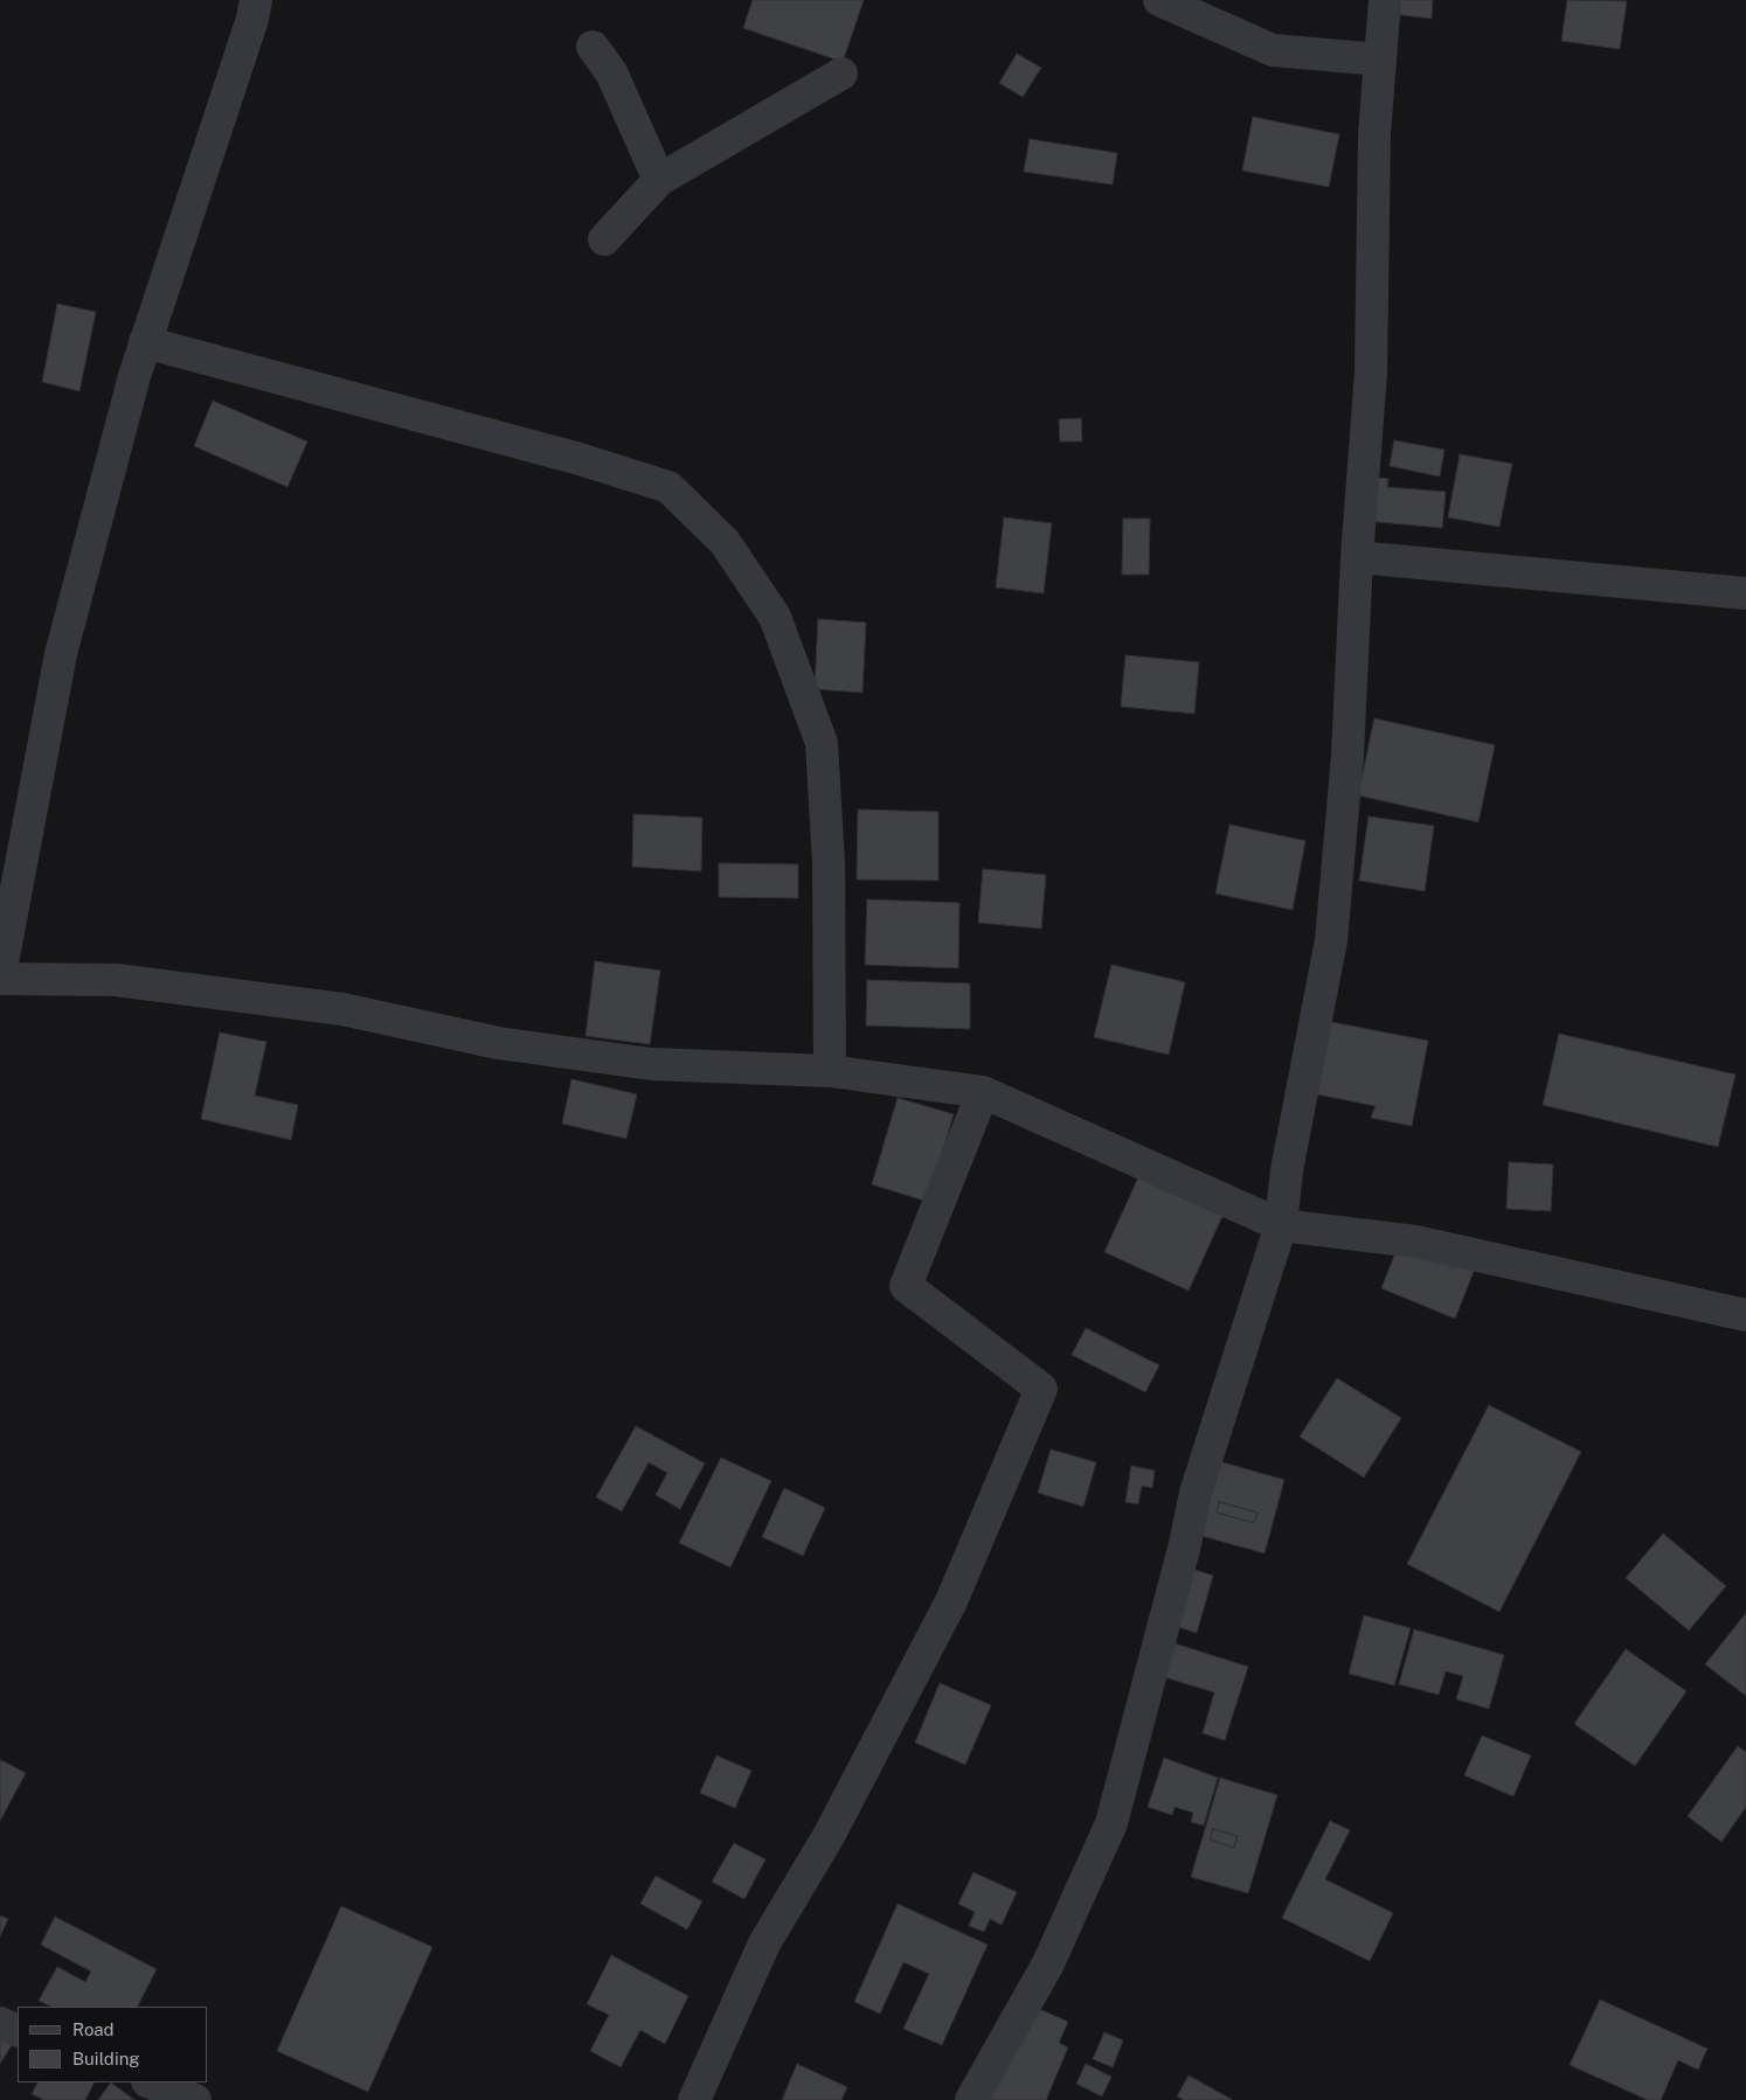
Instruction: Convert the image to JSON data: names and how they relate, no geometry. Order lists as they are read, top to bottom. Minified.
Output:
{"legend":["Road","Building"]}
